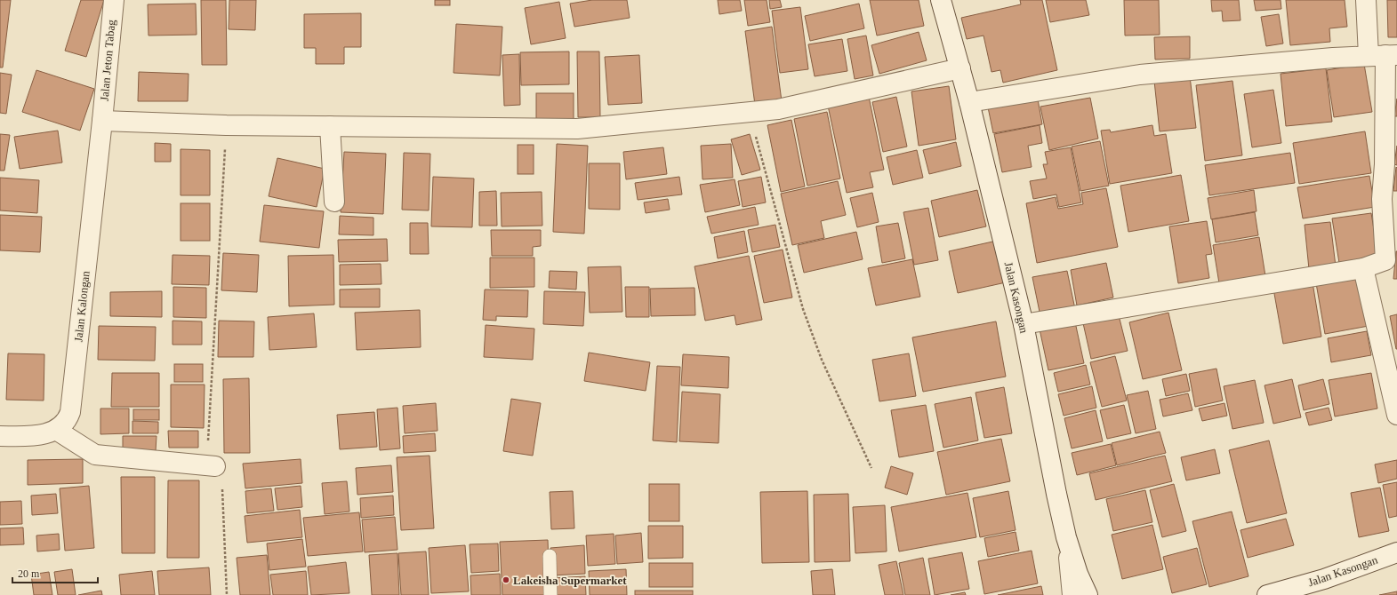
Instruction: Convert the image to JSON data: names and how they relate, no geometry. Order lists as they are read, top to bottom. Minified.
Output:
{"streets":{"street":["Jalan Jeton Tabag","Jalan Kasongan","Jalan Kalongan"]},"crossings":[["Jalan Jeton Tabag","Jalan Kalongan"]],"places":["Lakeisha Supermarket"],"scale_bar":"20 m"}
